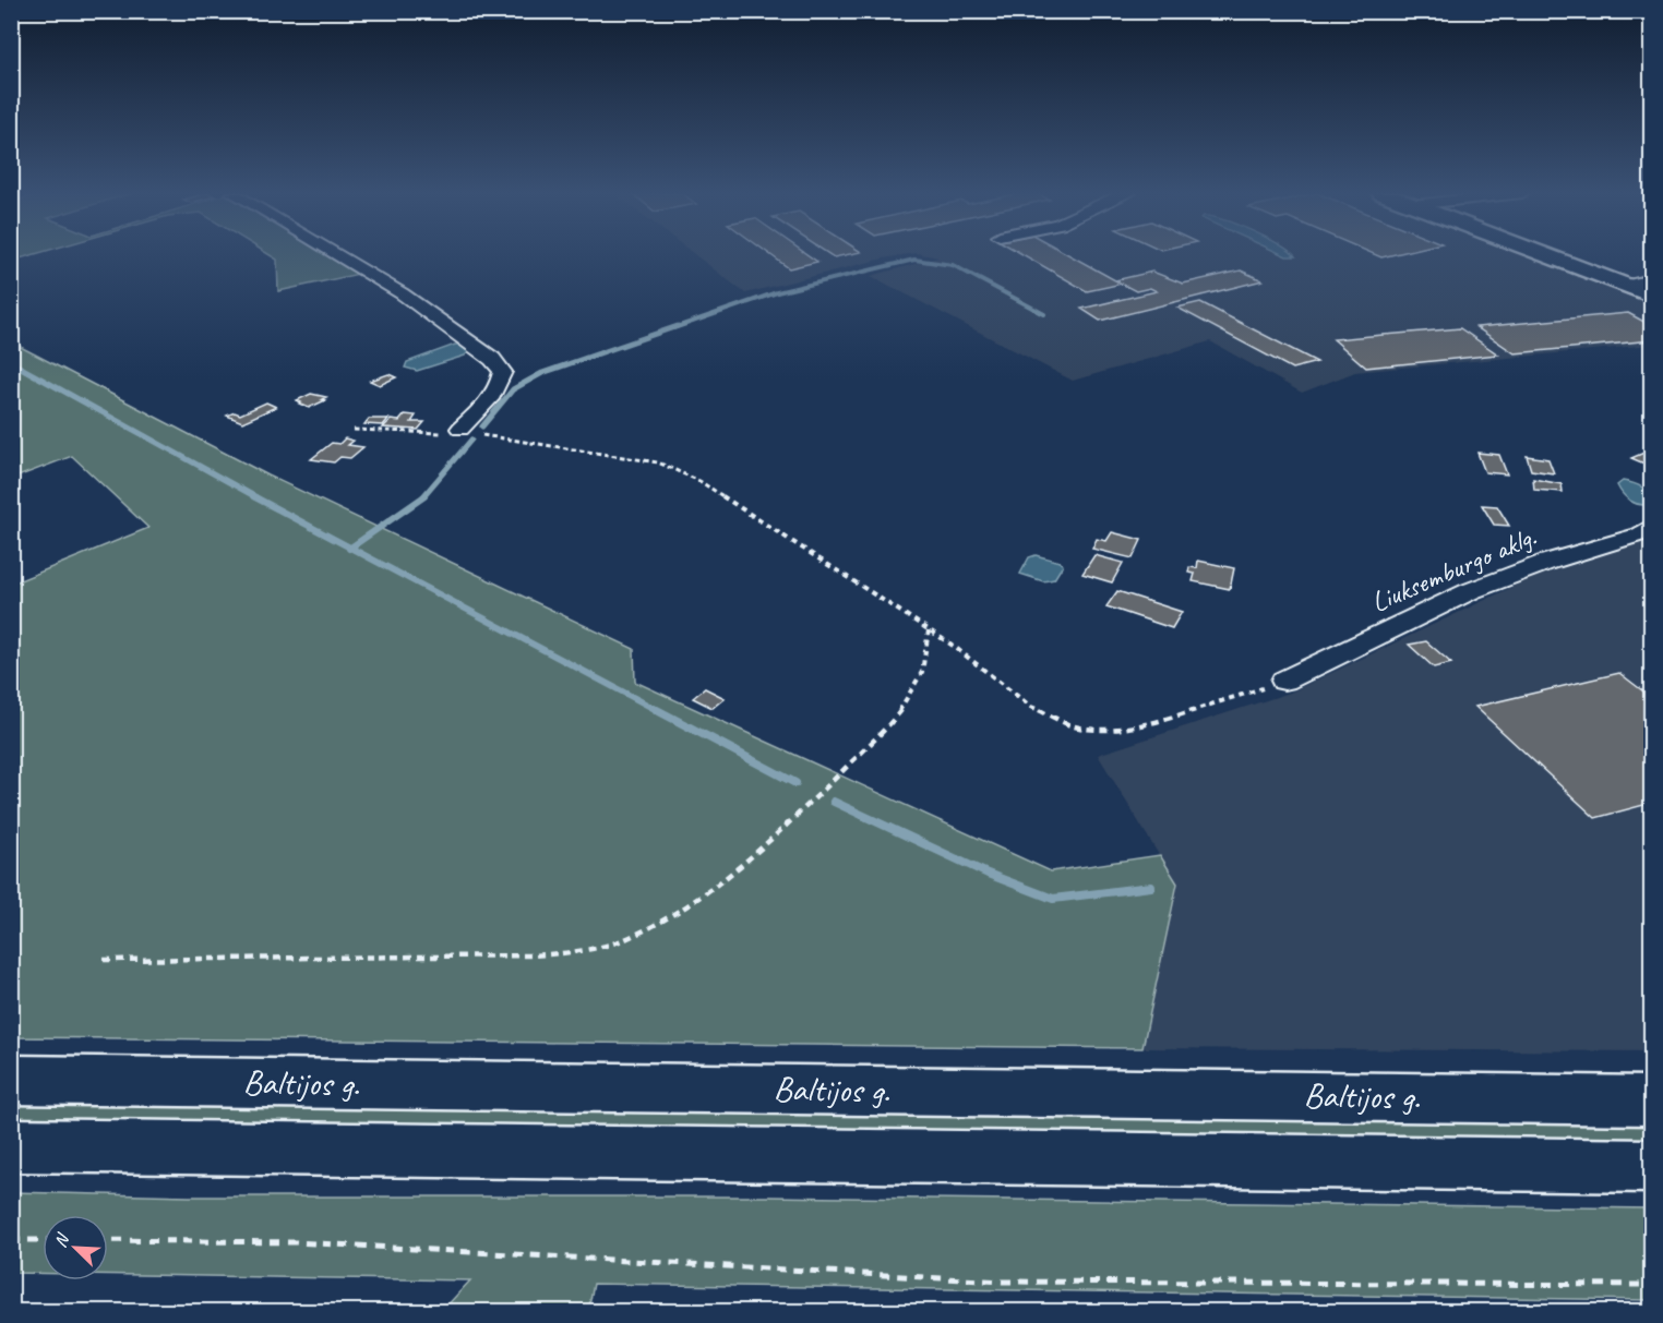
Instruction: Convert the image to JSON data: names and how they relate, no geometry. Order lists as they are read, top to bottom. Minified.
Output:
{"streets":{"main road":["Baltijos g."],"street":["Liuksemburgo aklg."]},"north":"top left"}
